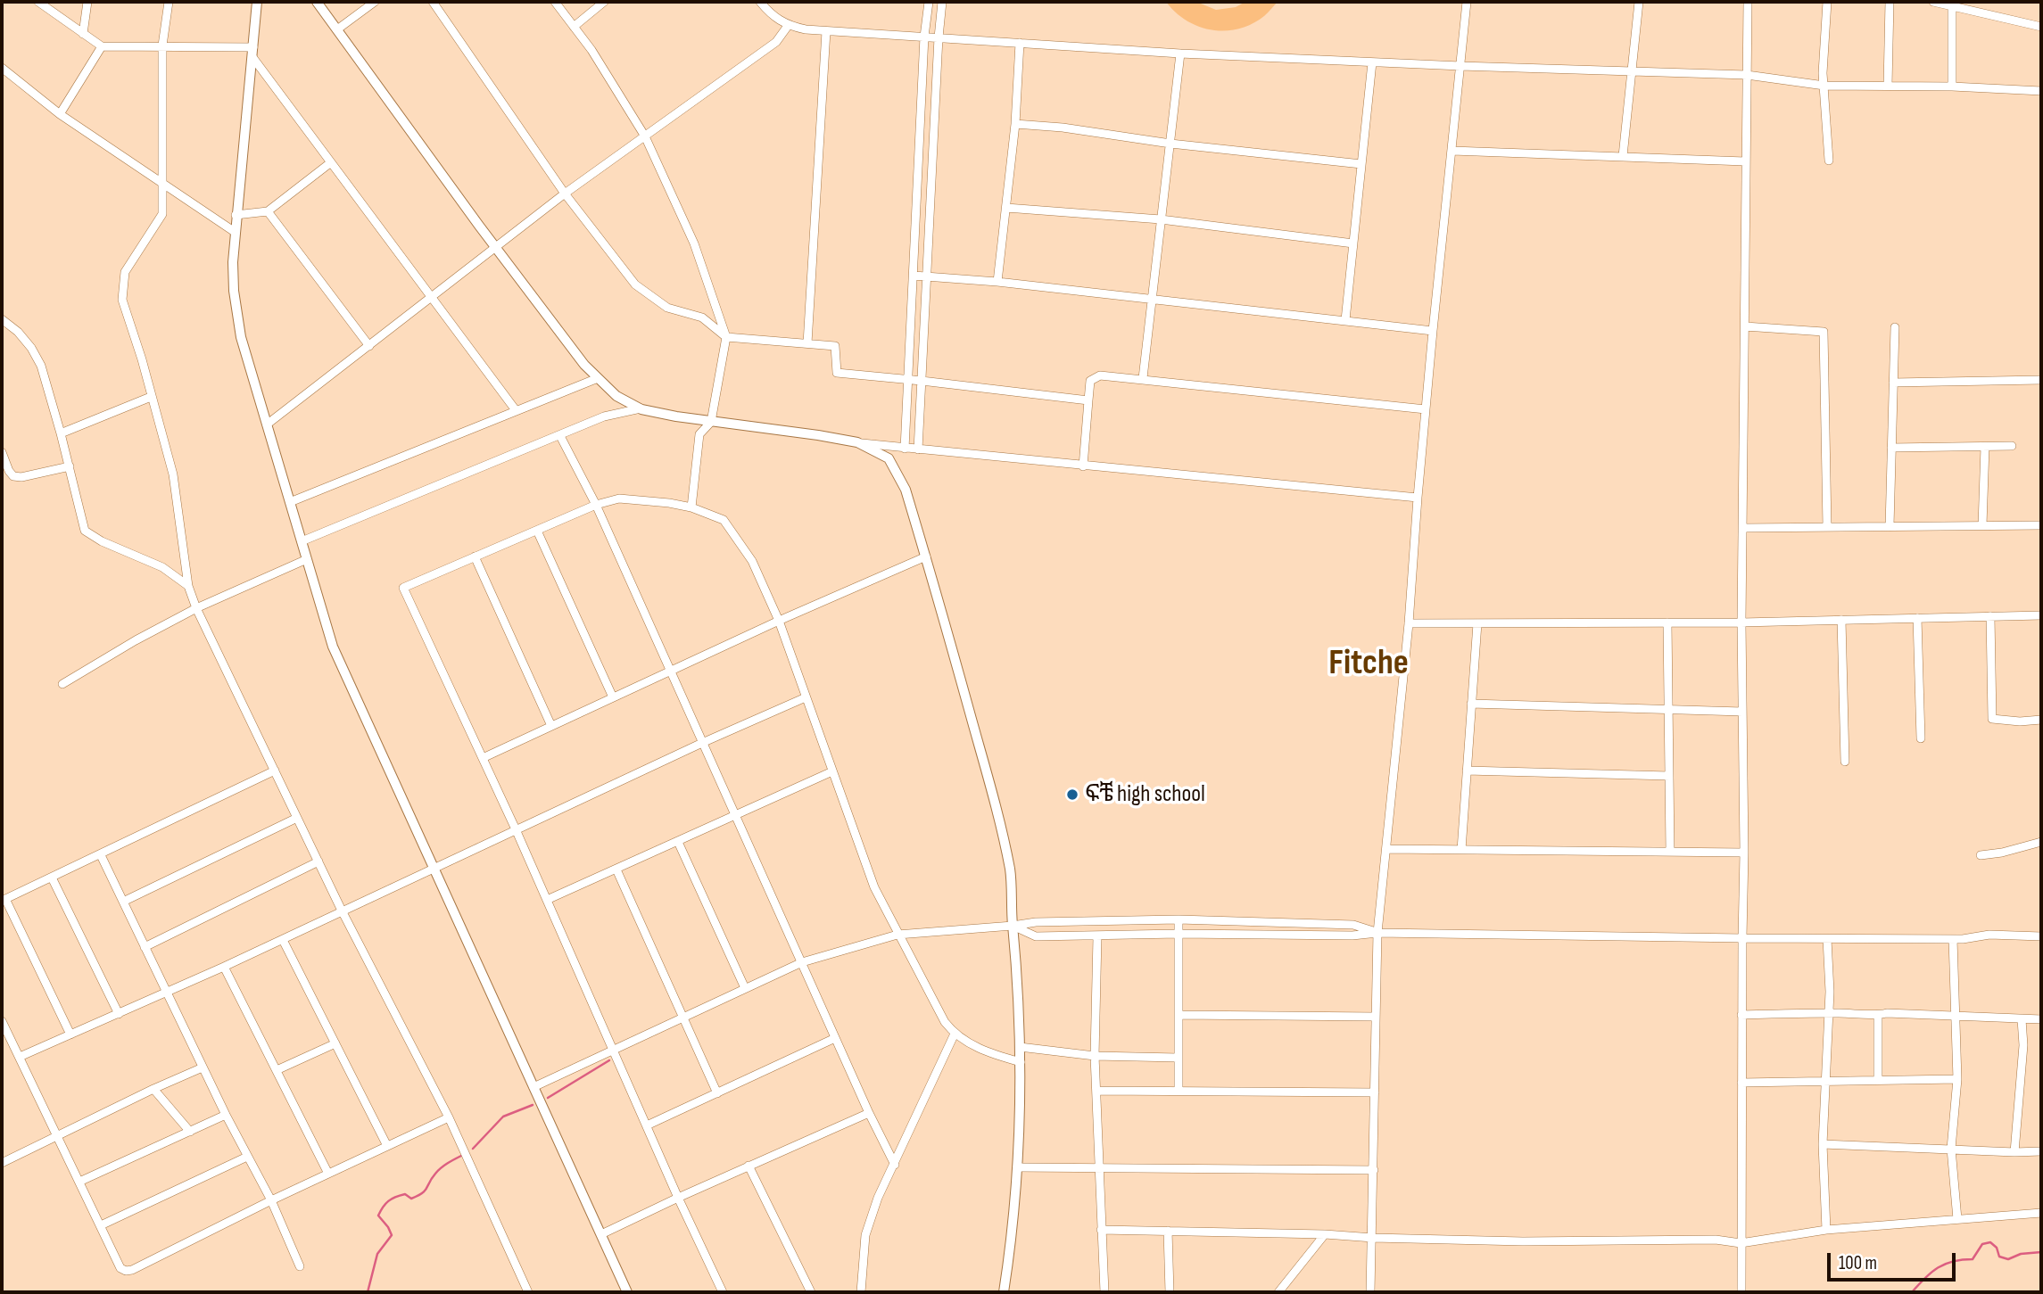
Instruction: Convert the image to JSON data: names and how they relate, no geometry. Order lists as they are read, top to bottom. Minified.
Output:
{"districts":["Fitche"],"places":["ፍቼ high school"],"scale_bar":"100 m"}
